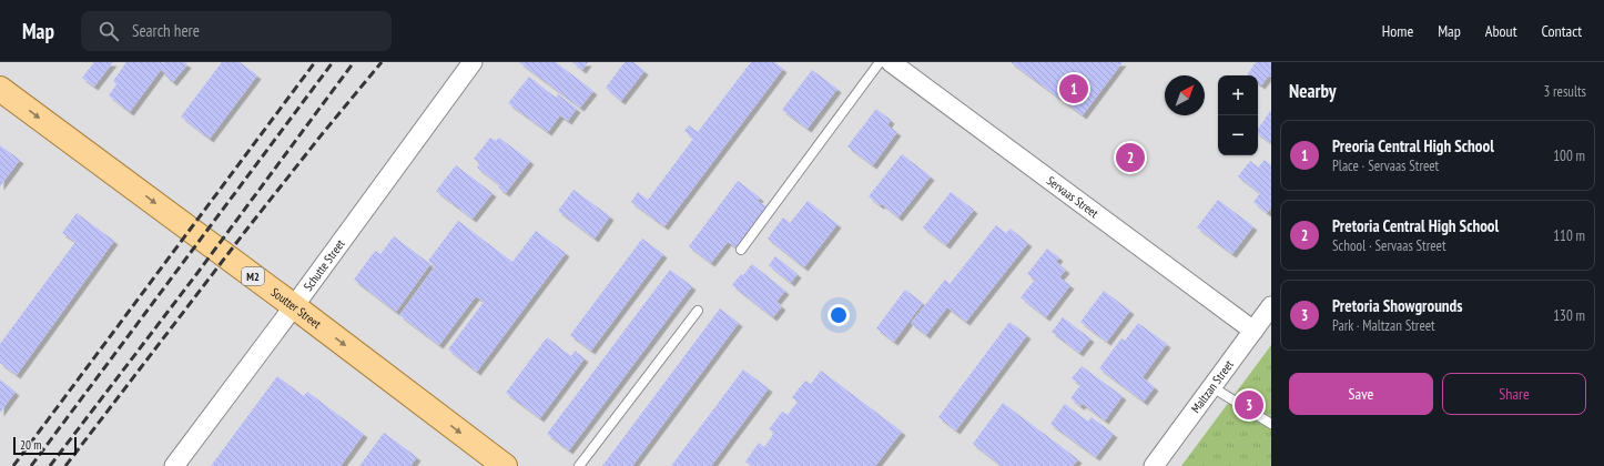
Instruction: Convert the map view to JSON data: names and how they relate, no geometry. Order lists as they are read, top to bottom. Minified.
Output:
{"streets":{"main road":["M2","Soutter Street"],"street":["Servaas Street","Schutte Street","Maltzan Street"]},"crossings":[["Servaas Street","Maltzan Street"],["Schutte Street","Soutter Street"]],"one_way":["Soutter Street"],"scale_bar":"20 m","north":"top right","page":{"header":"Map","search":"Search here","nav":["Home","Map","About","Contact"],"heading":["Nearby","3 results"],"pins":["1","2","3"],"map_buttons":["+","−"],"list":[{"mark":"1","name":"Preoria Central High School","note":"Place · Servaas Street","value":"100 m"},{"mark":"2","name":"Pretoria Central High School","note":"School · Servaas Street","value":"110 m"},{"mark":"3","name":"Pretoria Showgrounds","note":"Park · Maltzan Street","value":"130 m"}],"buttons":["Save","Share"],"scale":"20 m"}}
